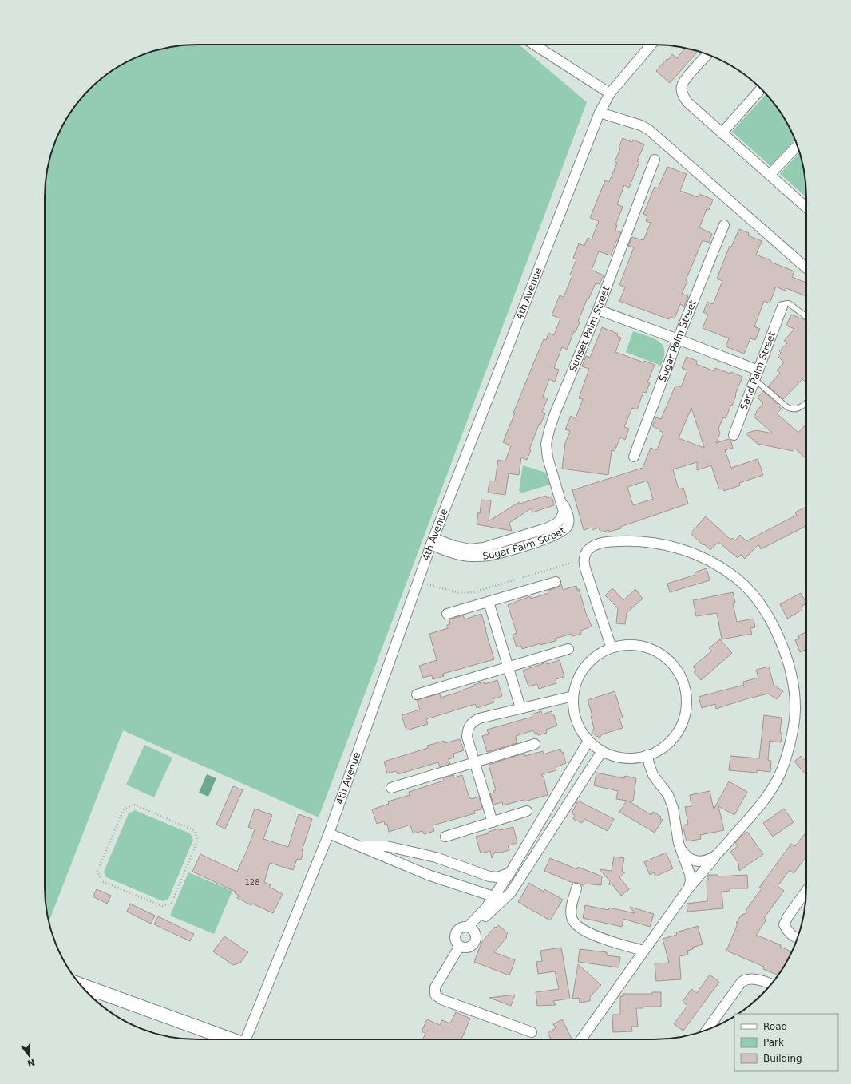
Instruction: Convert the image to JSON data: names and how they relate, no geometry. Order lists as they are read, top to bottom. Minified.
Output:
{"streets":{"street":["4th Avenue","Sunset Palm Street","Sugar Palm Street","Sand Palm Street"]},"crossings":[["4th Avenue","Sugar Palm Street"],["Sunset Palm Street","Sugar Palm Street"]],"house_numbers":["128"],"legend":["Road","Park","Building"],"north":"bottom"}
